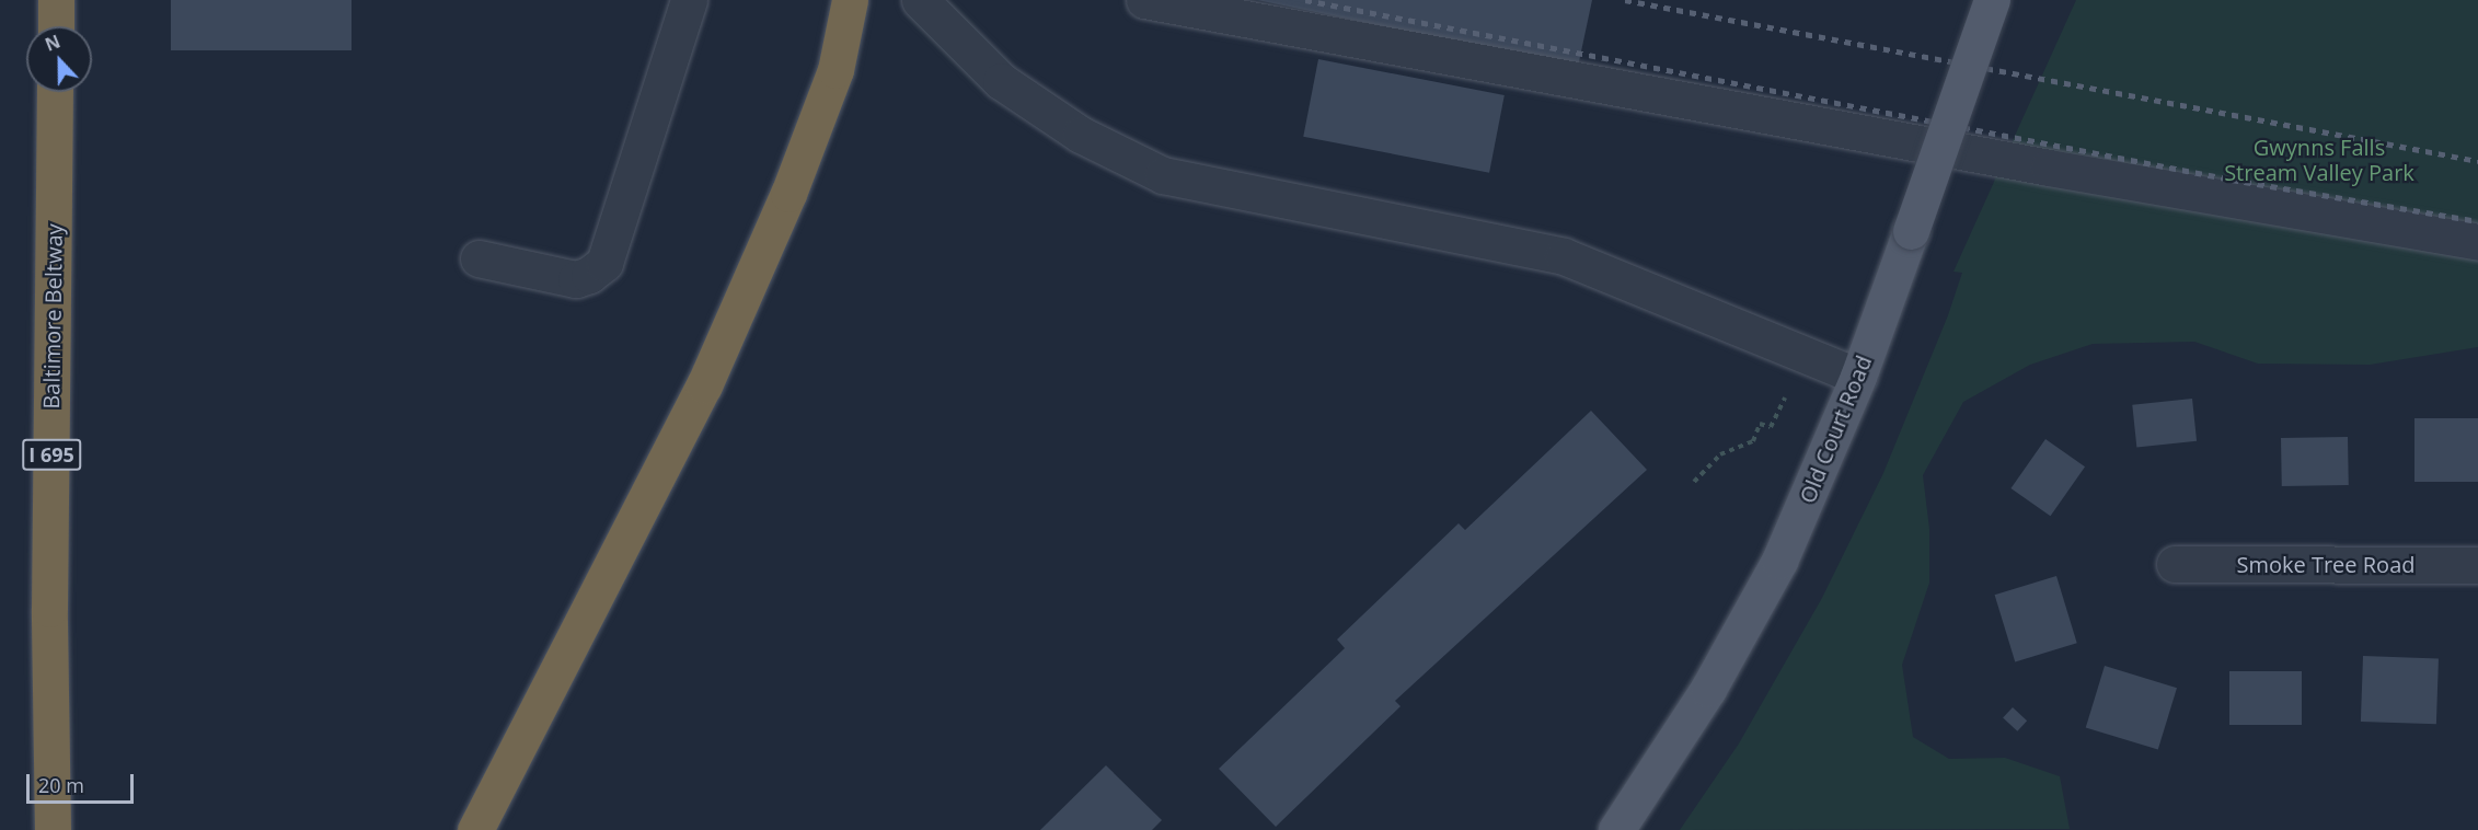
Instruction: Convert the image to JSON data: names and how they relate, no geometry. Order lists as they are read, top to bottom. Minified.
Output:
{"streets":{"highway":["Baltimore Beltway","I 695"],"main road":["Old Court Road"],"street":["Smoke Tree Road"]},"parks":["Gwynns Falls Stream Valley Park"],"scale_bar":"20 m","north":"top"}
